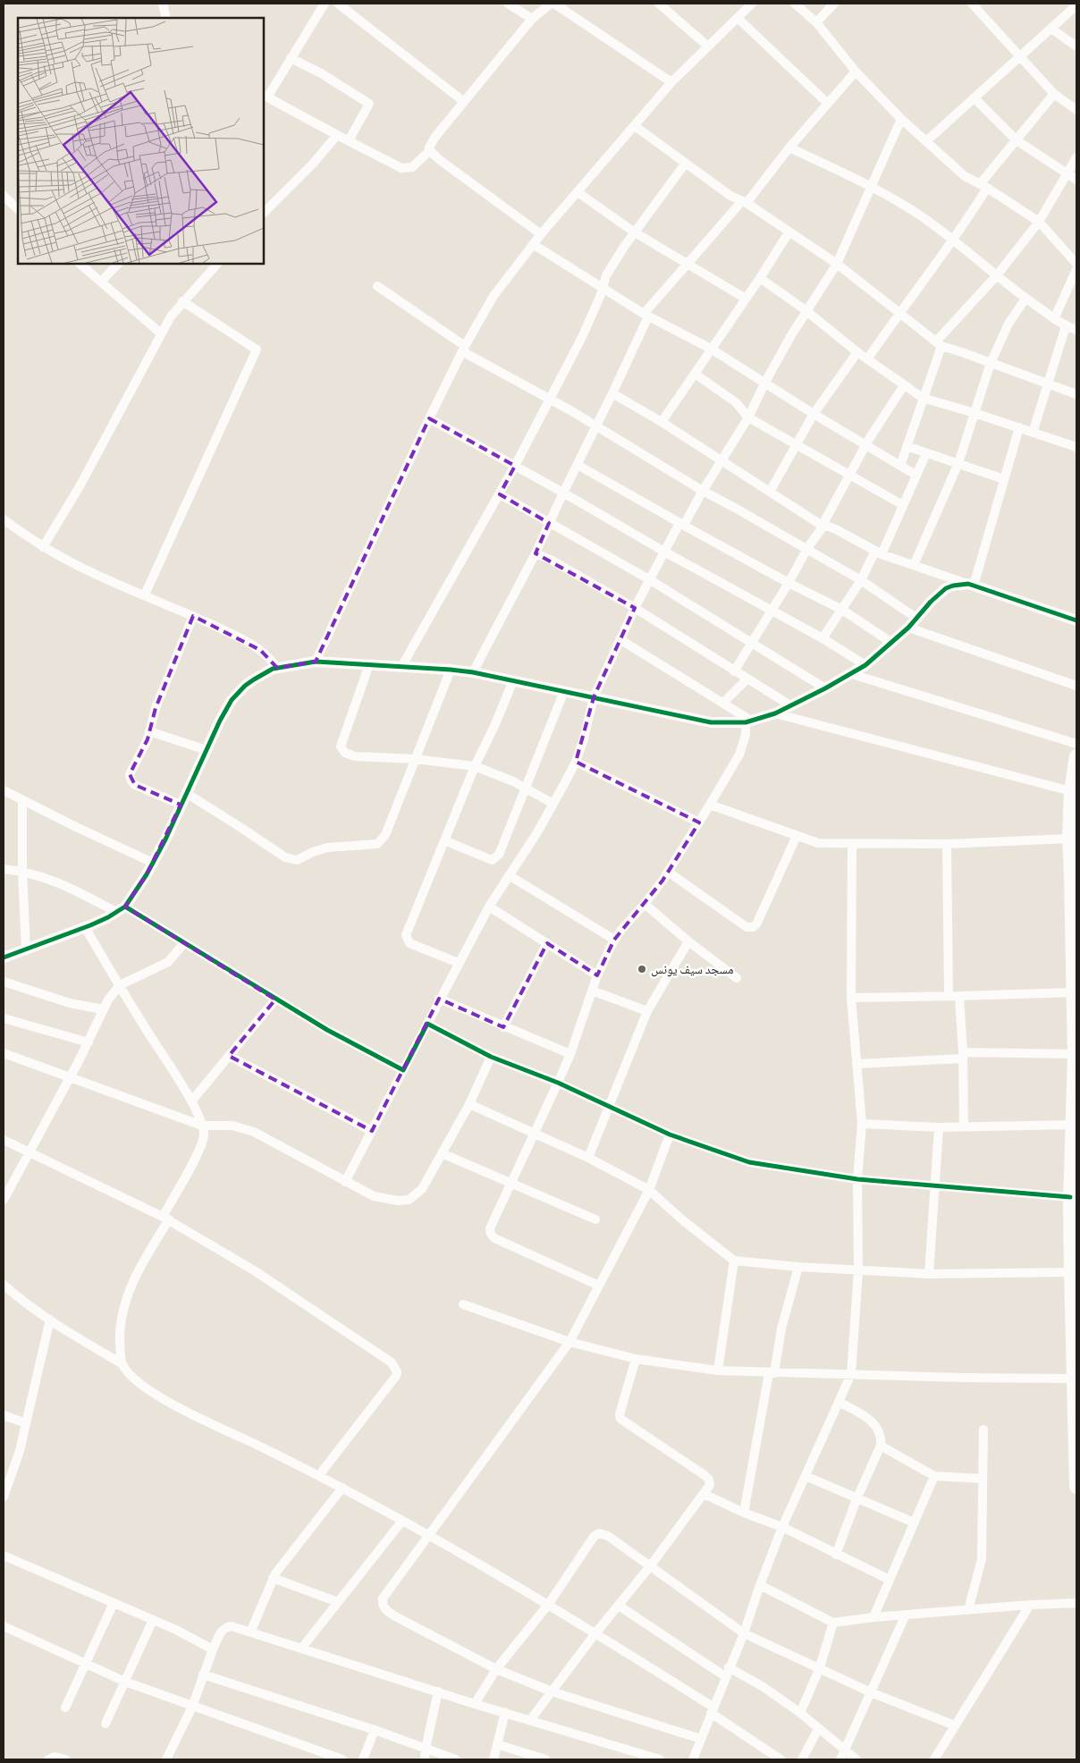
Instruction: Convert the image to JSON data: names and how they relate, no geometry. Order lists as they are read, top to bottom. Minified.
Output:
{"places":["مسجد سيف يونس"]}
